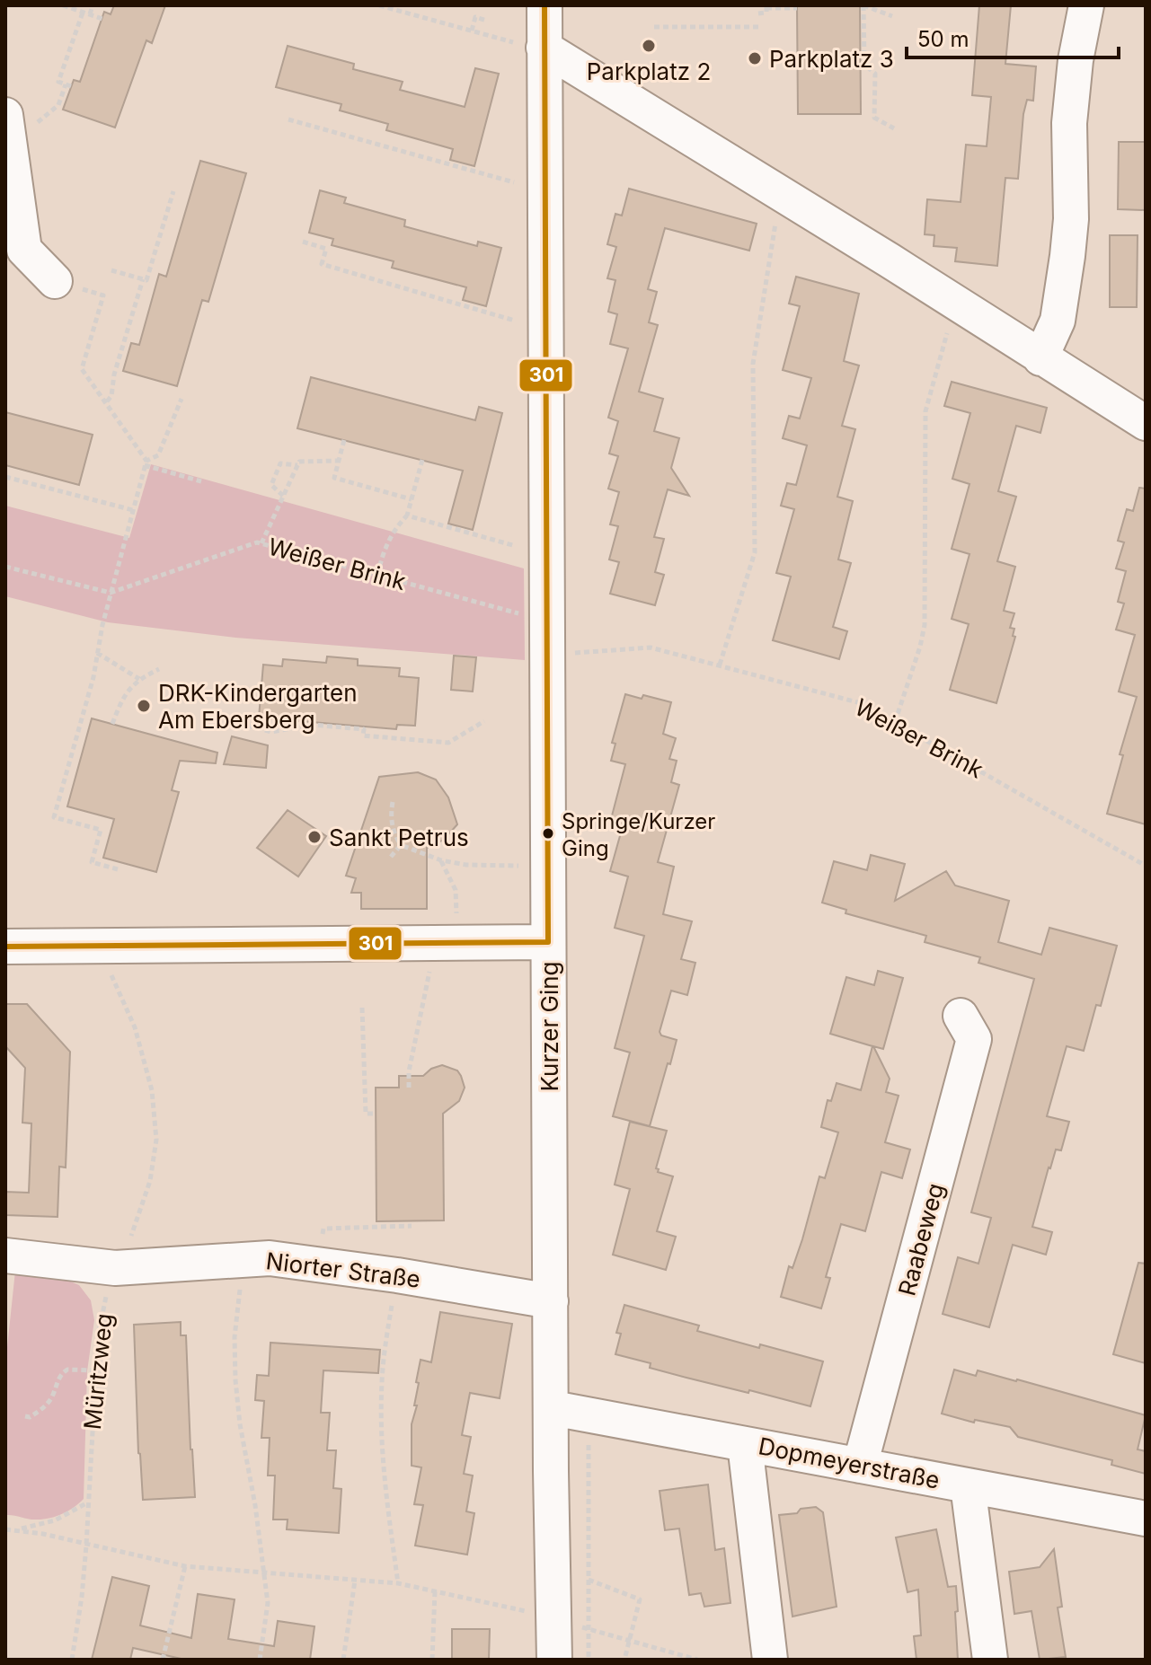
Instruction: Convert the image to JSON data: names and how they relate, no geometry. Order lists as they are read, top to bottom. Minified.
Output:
{"streets":{"street":["Kurzer Ging","Raabeweg","Niorter Straße","Dopmeyerstraße"],"path":["Weißer Brink","Müritzweg"]},"crossings":[["Weißer Brink","Kurzer Ging"],["Kurzer Ging","Niorter Straße"],["Kurzer Ging","Dopmeyerstraße"],["Raabeweg","Dopmeyerstraße"],["Niorter Straße","Müritzweg"]],"places":["Parkplatz 2","Parkplatz 3","DRK-Kindergarten Am Ebersberg","Springe/Kurzer Ging","Sankt Petrus"],"lines":["transit line 301"],"scale_bar":"50 m"}
